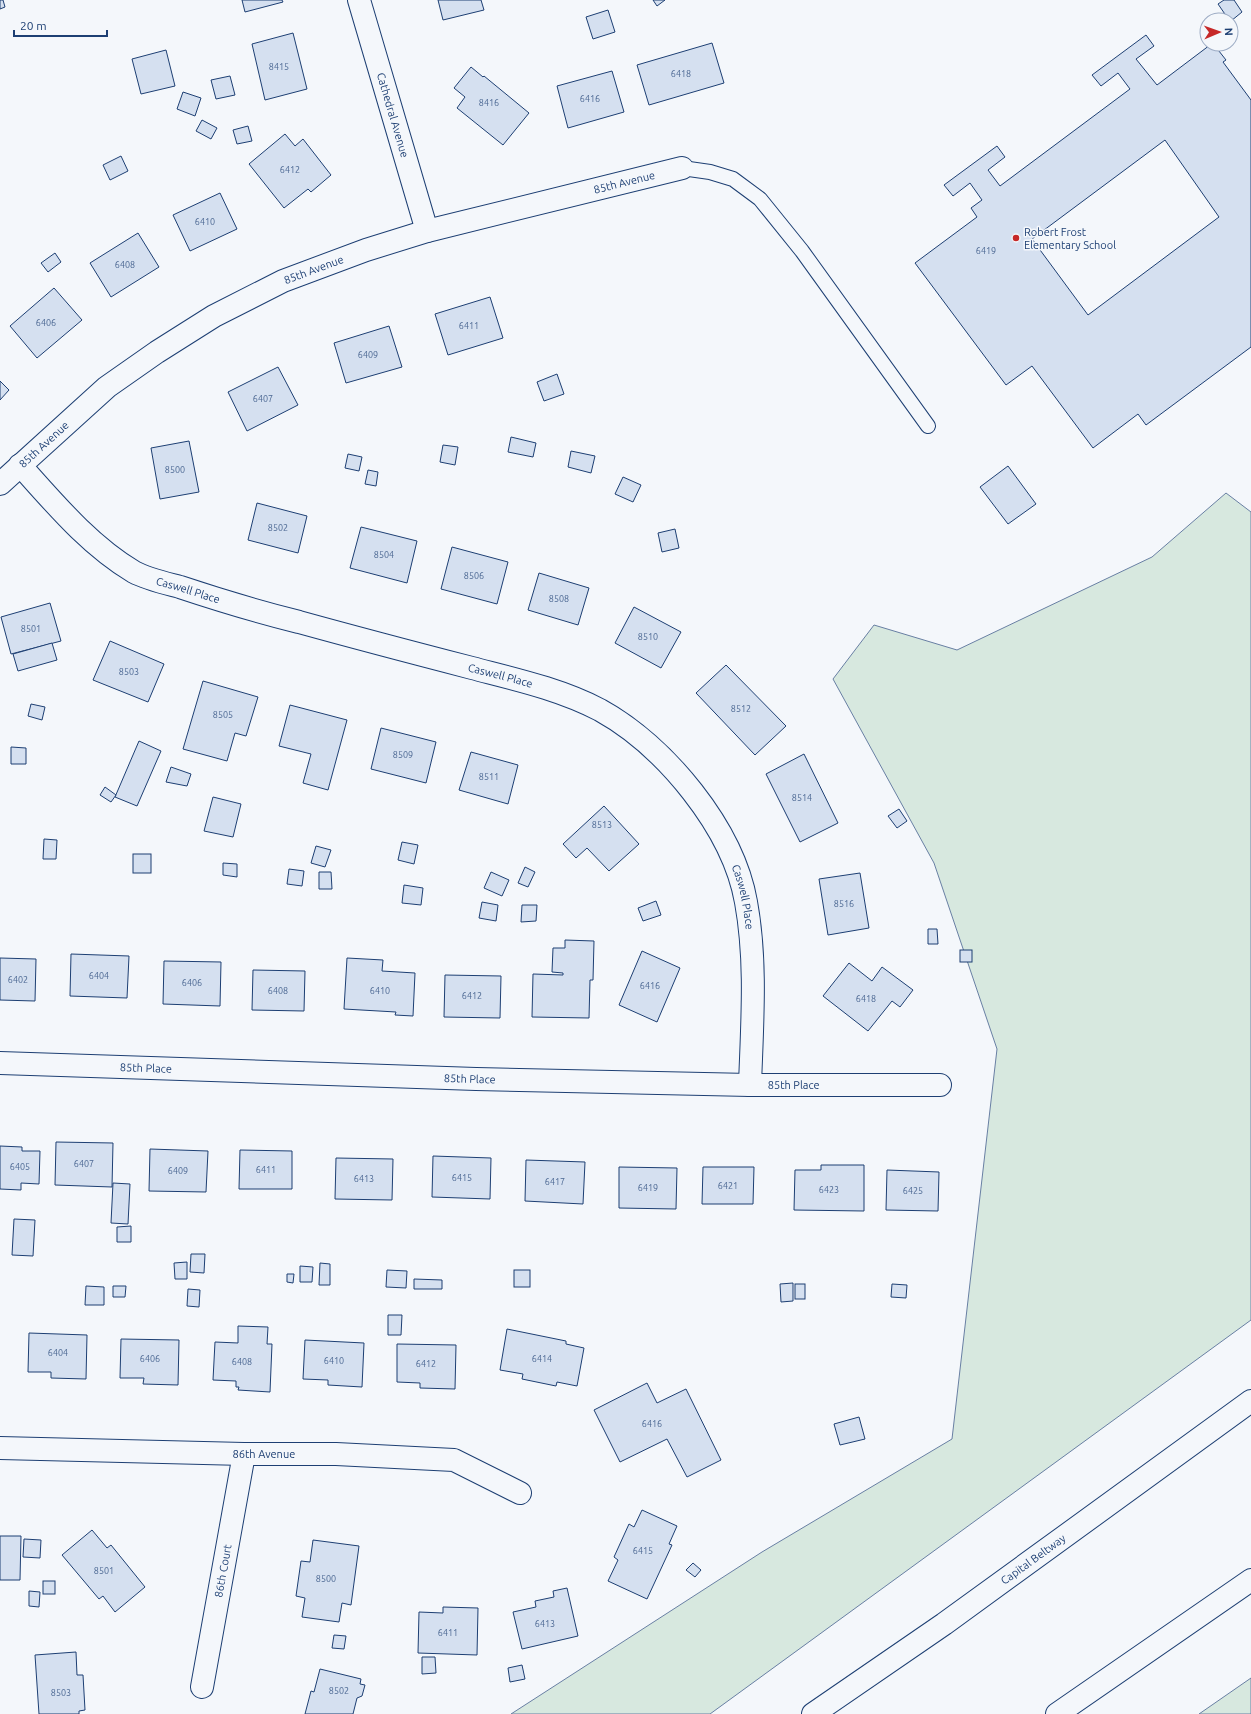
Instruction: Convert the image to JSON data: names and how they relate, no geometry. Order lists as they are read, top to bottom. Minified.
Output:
{"streets":{"main road":["Cathedral Avenue","85th Avenue","Caswell Place","85th Place","86th Avenue","Capital Beltway","86th Court"]},"crossings":[["Cathedral Avenue","85th Avenue"],["85th Avenue","Caswell Place"],["Caswell Place","85th Place"],["86th Avenue","86th Court"]],"places":["Robert Frost Elementary School"],"house_numbers":["8415","6418","6416","8416","6412","6410","6419","6408","6406","6411","6409","6407","8500","8502","8504","8506","8508","8501","8510","8503","8512","8505","8509","8511","8514","8513","8516","6404","6402","6406","6416","6408","6410","6412","6418","6407","6405","6411","6409","6415","6413","6417","6421","6419","6423","6425","6404","6406","6414","6410","6408","6412","6416","6415","8501","8500","6413","6411","8502","8503"],"scale_bar":"20 m","north":"right"}
